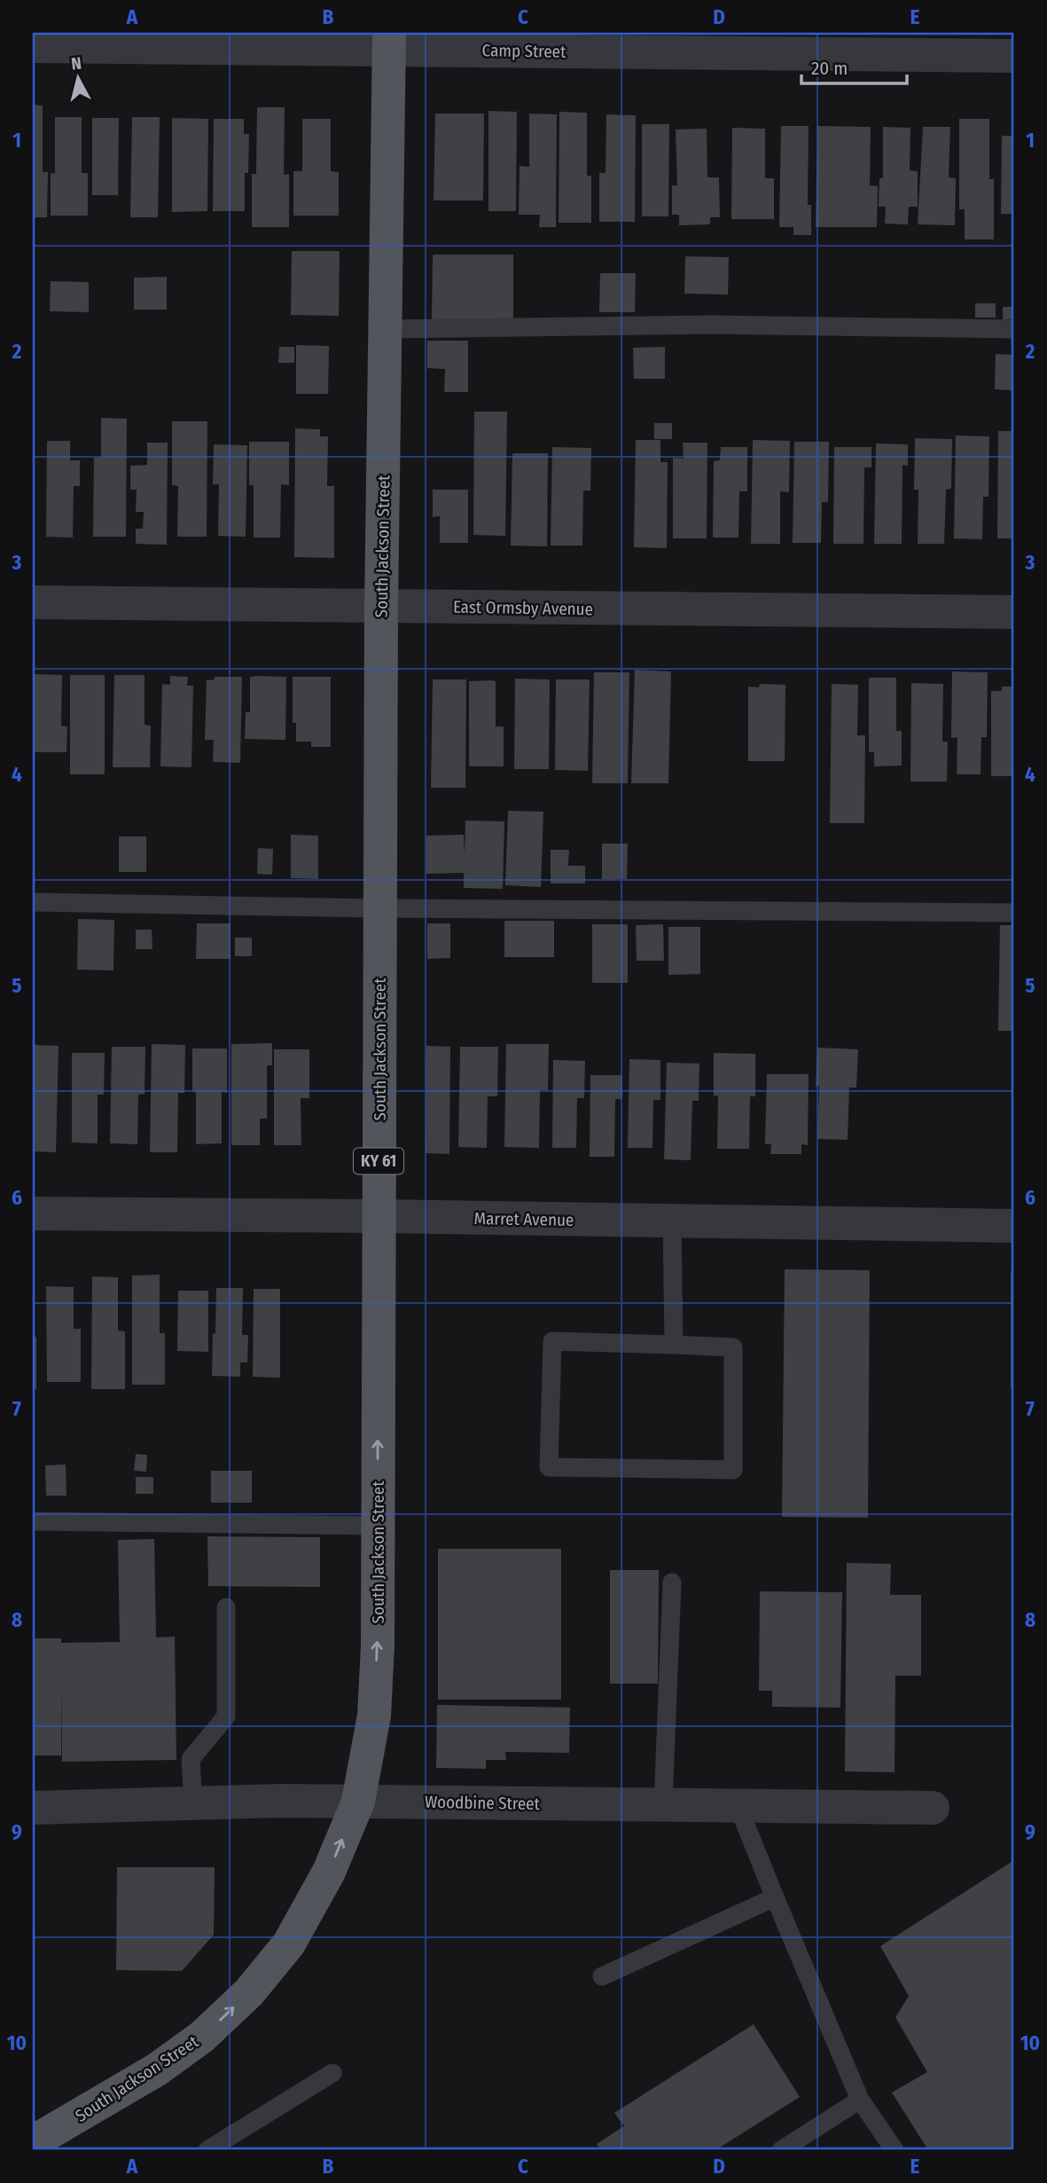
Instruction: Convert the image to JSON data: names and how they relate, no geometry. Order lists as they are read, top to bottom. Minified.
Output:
{"streets":{"main road":["South Jackson Street","KY 61"],"street":["Camp Street","East Ormsby Avenue","Marret Avenue","Woodbine Street"]},"crossings":[["Camp Street","South Jackson Street"],["South Jackson Street","East Ormsby Avenue"],["South Jackson Street","Marret Avenue"],["South Jackson Street","Woodbine Street"]],"one_way":["South Jackson Street"],"scale_bar":"20 m","north":"top","grid":{"columns":["A","B","C","D","E"],"rows":["1","2","3","4","5","6","7","8","9","10"]}}
